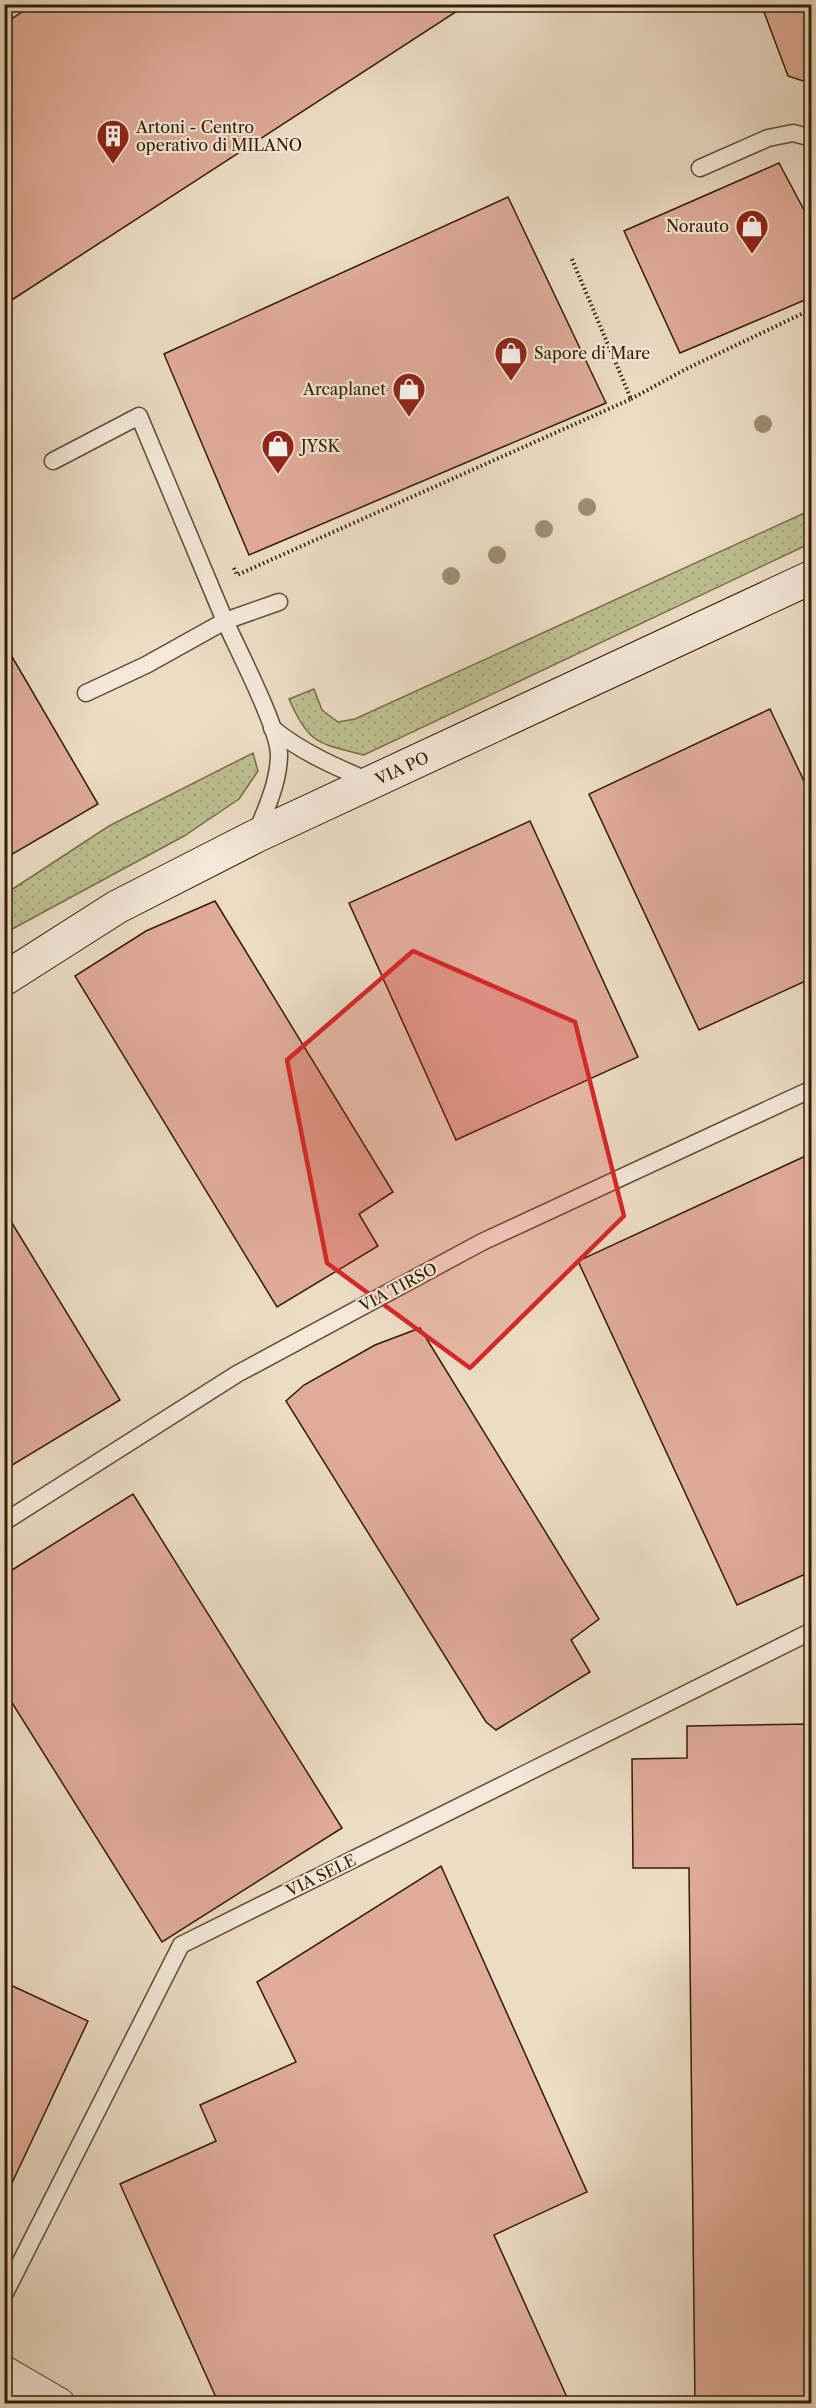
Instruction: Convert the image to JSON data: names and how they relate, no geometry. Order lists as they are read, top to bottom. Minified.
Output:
{"streets":{"street":["VIA PO"],"lane":["VIA TIRSO","VIA SELE"]},"places":{"building":["Artoni - Centro operativo di MILANO"],"shop":["Norauto","Sapore di Mare","Arcaplanet","JYSK"]}}
